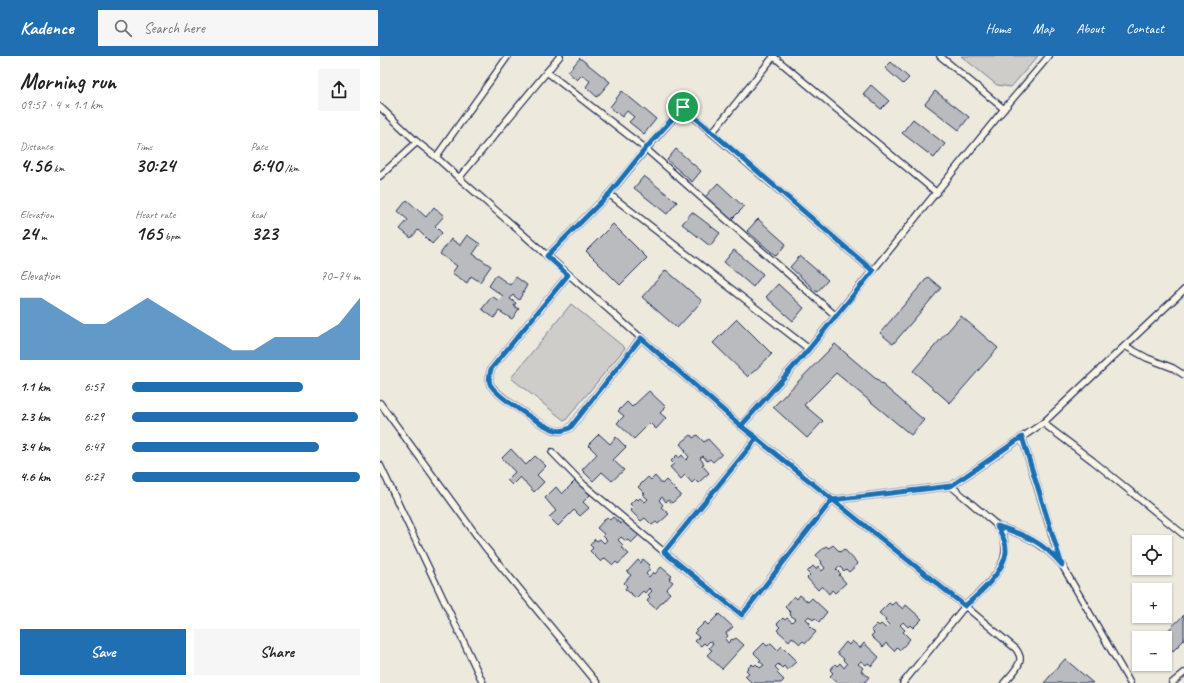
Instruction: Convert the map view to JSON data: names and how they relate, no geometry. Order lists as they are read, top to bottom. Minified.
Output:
{"page":{"header":"Kadence","search":"Search here","nav":["Home","Map","About","Contact"],"heading":["Morning run","09:57 · 4 × 1.1 km"],"stats":[["Distance","4.56 km"],["Time","30:24"],["Pace","6:40 /km"],["Elevation","24 m"],["Heart rate","165 bpm"],["kcal","323"]],"chart":["Elevation","70–74 m"],"list":[{"name":"1.1 km","note":"6:57"},{"name":"2.3 km","note":"6:29"},{"name":"3.4 km","note":"6:47"},{"name":"4.6 km","note":"6:27"}],"map_buttons":["+","−"],"buttons":["Save","Share"]}}
